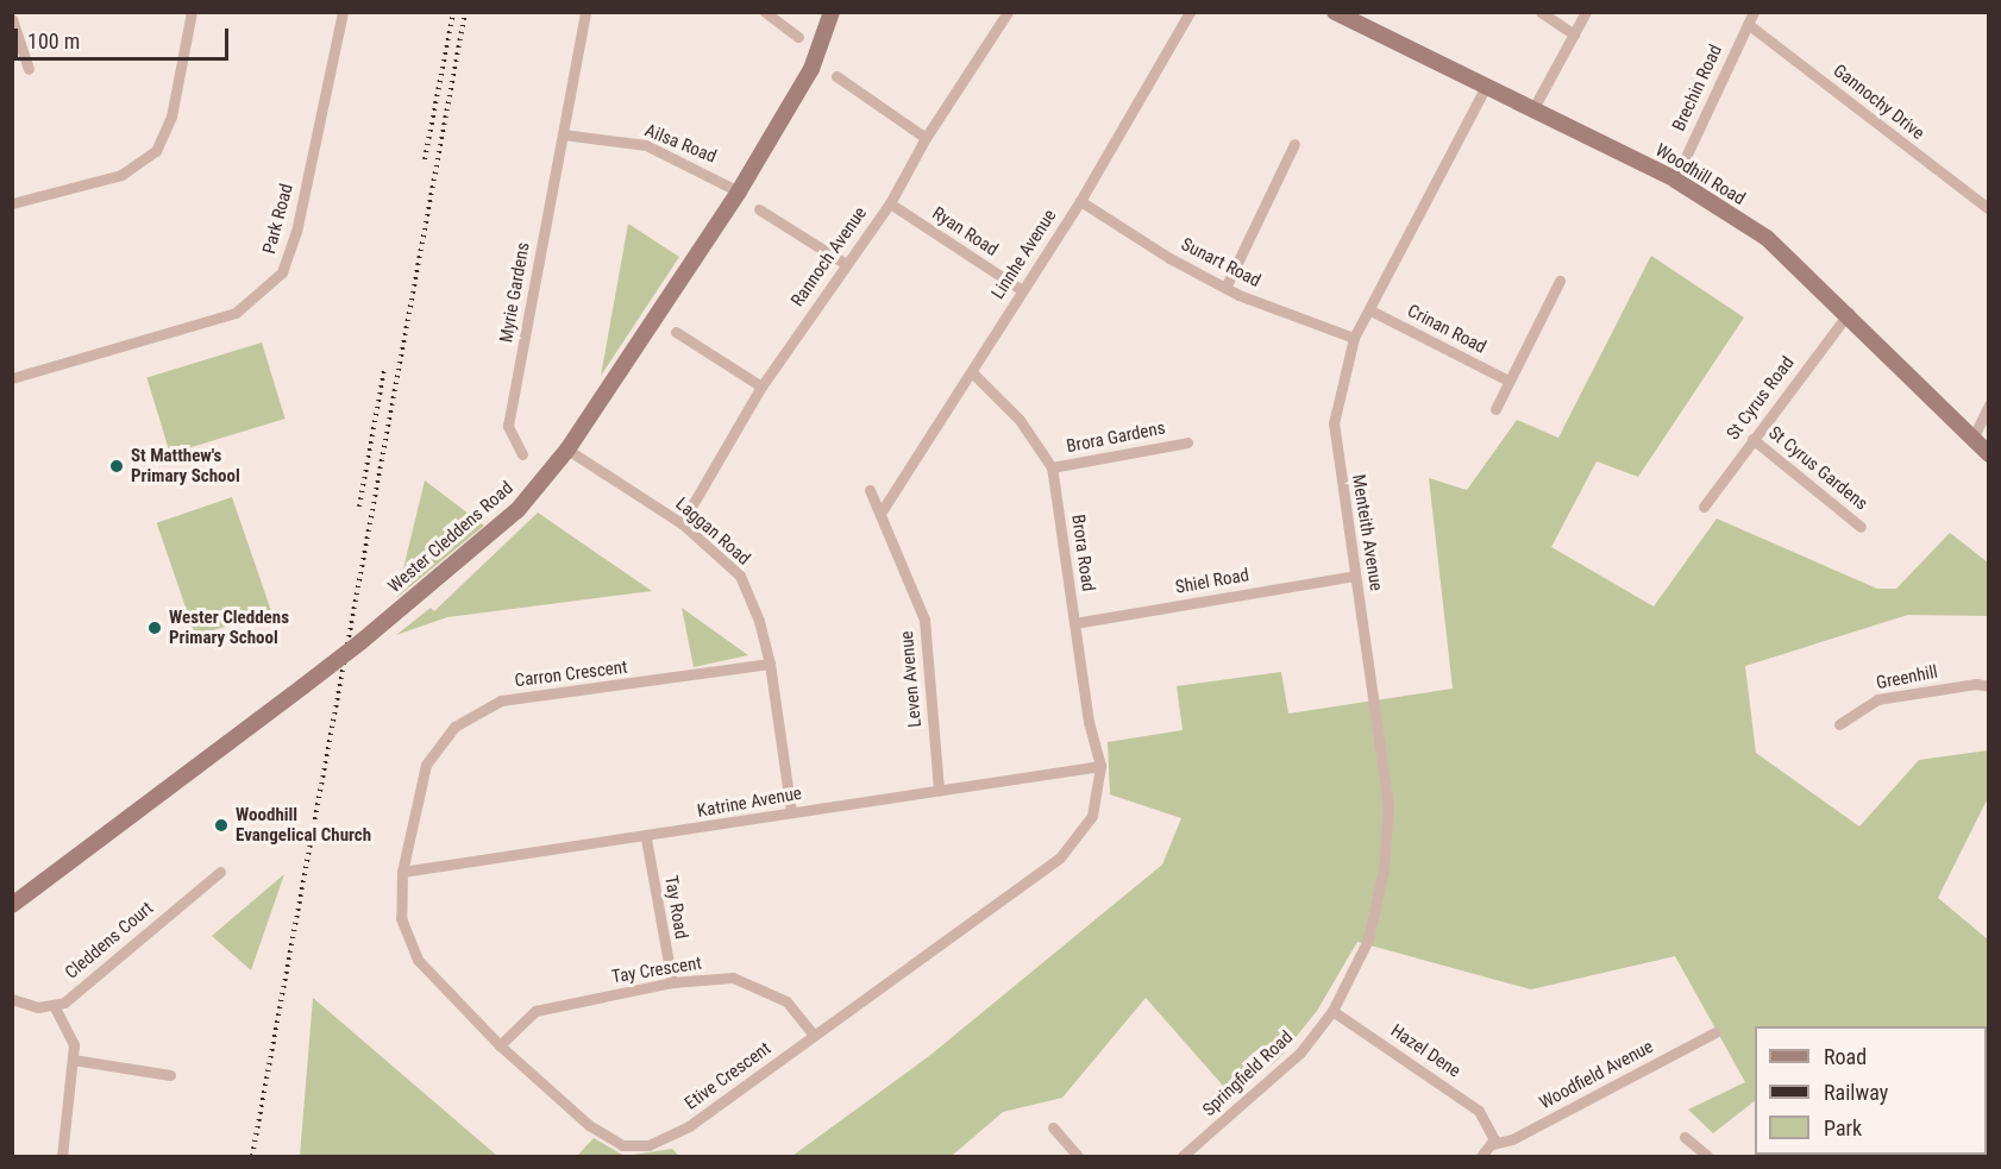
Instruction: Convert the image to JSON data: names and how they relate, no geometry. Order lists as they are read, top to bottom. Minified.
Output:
{"streets":{"street":["Brechin Road","Gannochy Drive","Ailsa Road","Woodhill Road","Park Road","Ryan Road","Linnhe Avenue","Rannoch Avenue","Sunart Road","Myrie Gardens","Crinan Road","St Cyrus Road","Brora Gardens","St Cyrus Gardens","Laggan Road","Menteith Avenue","Wester Cleddens Road","Brora Road","Shiel Road","Carron Crescent","Greenhill","Leven Avenue","Katrine Avenue","Tay Road","Cleddens Court","Tay Crescent","Hazel Dene","Springfield Road","Woodfield Avenue","Etive Crescent"]},"crossings":[["Brechin Road","Gannochy Drive"],["Brechin Road","Woodhill Road"],["Ailsa Road","Myrie Gardens"],["Ailsa Road","Wester Cleddens Road"],["Woodhill Road","St Cyrus Road"],["Woodhill Road","Menteith Avenue"],["Ryan Road","Linnhe Avenue"],["Ryan Road","Rannoch Avenue"],["Linnhe Avenue","Sunart Road"],["Linnhe Avenue","Brora Road"],["Linnhe Avenue","Leven Avenue"],["Rannoch Avenue","Laggan Road"],["Sunart Road","Menteith Avenue"],["Crinan Road","Menteith Avenue"],["St Cyrus Road","St Cyrus Gardens"],["Brora Gardens","Brora Road"],["Laggan Road","Wester Cleddens Road"],["Laggan Road","Carron Crescent"],["Laggan Road","Katrine Avenue"],["Menteith Avenue","Shiel Road"],["Menteith Avenue","Hazel Dene"],["Menteith Avenue","Springfield Road"],["Brora Road","Shiel Road"],["Brora Road","Katrine Avenue"],["Brora Road","Etive Crescent"],["Carron Crescent","Katrine Avenue"],["Carron Crescent","Etive Crescent"],["Leven Avenue","Katrine Avenue"],["Katrine Avenue","Tay Road"],["Katrine Avenue","Etive Crescent"],["Tay Road","Tay Crescent"],["Tay Crescent","Etive Crescent"],["Hazel Dene","Springfield Road"],["Hazel Dene","Woodfield Avenue"]],"places":["St Matthew's Primary School","Wester Cleddens Primary School","Woodhill Evangelical Church"],"legend":["Road","Railway","Park"],"scale_bar":"100 m"}
